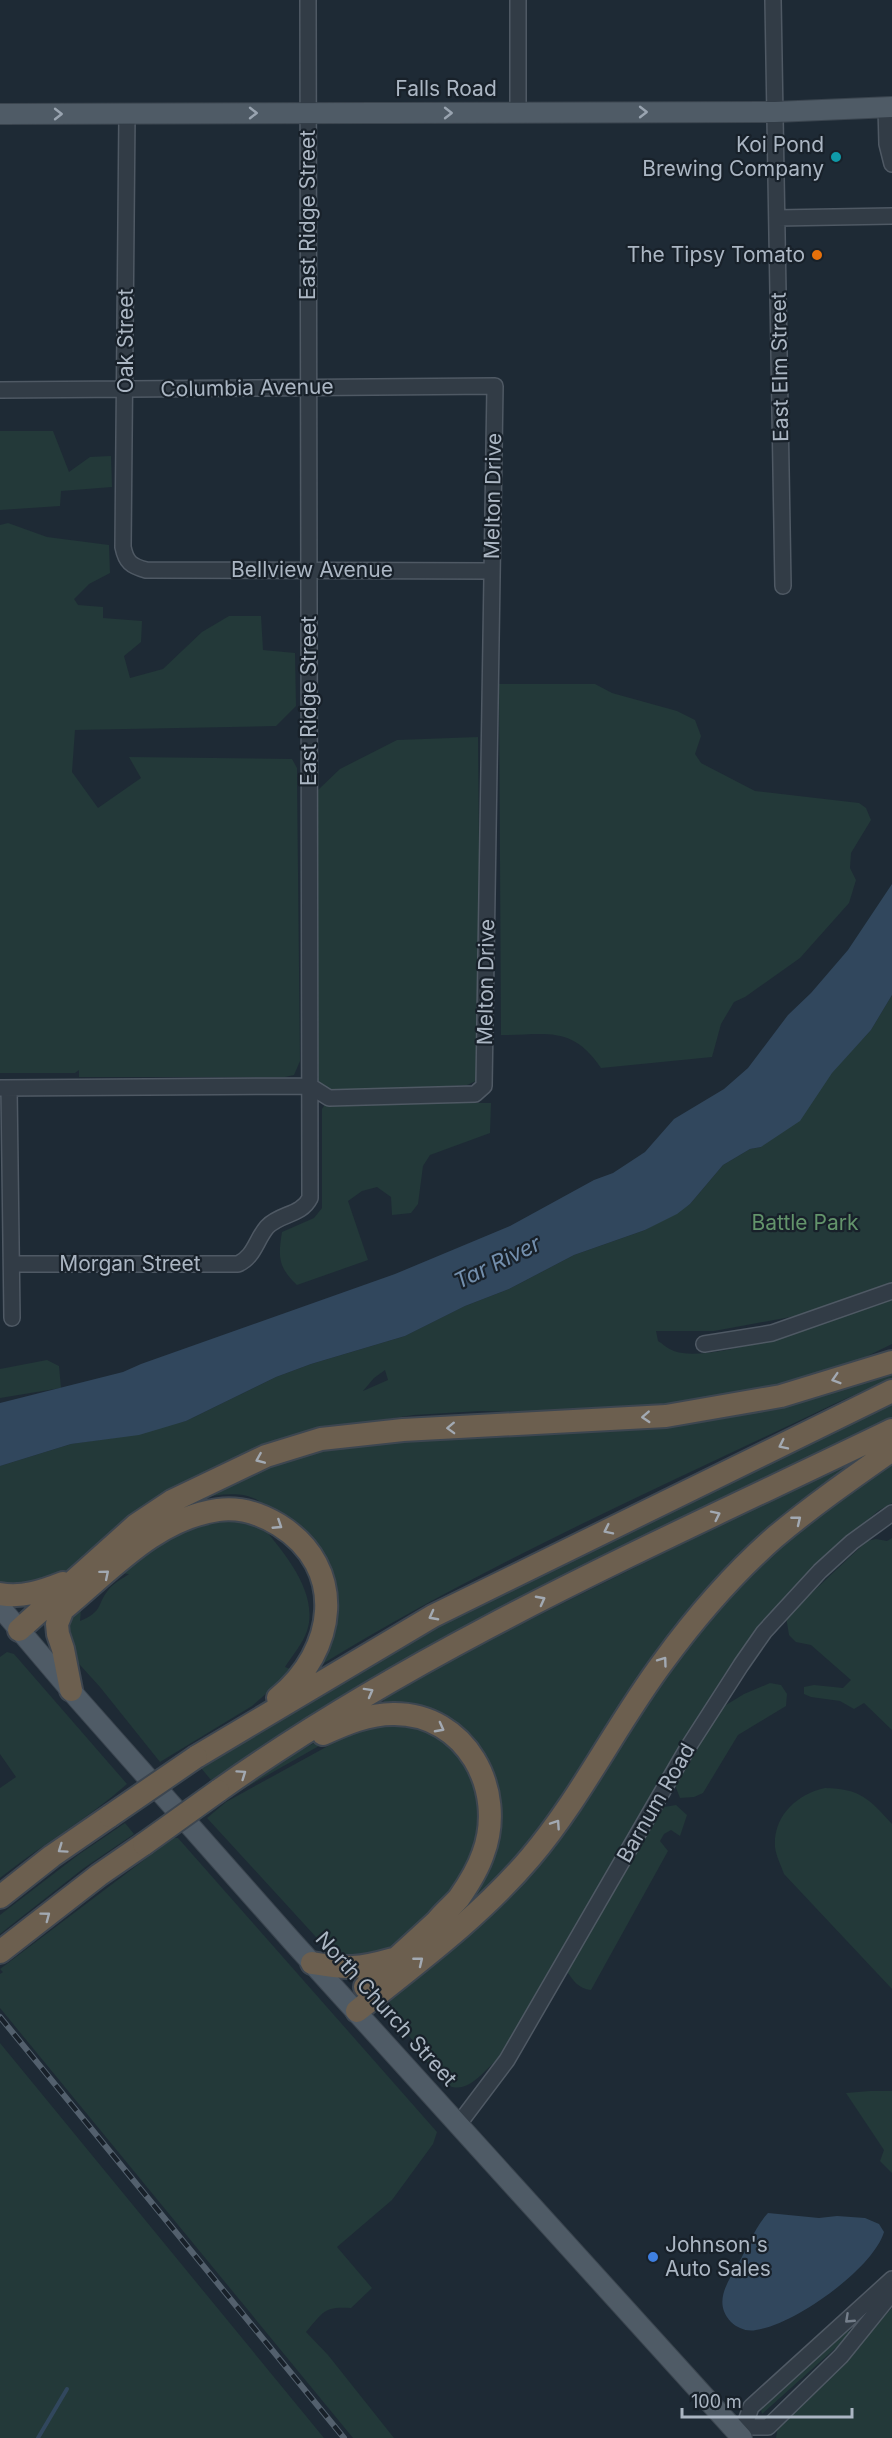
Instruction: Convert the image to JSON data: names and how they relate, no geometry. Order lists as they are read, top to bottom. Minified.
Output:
{"streets":{"main road":["Falls Road","North Church Street"],"street":["East Ridge Street","Oak Street","East Elm Street","Columbia Avenue","Melton Drive","Bellview Avenue","Morgan Street","Barnum Road"]},"crossings":[["Falls Road","East Ridge Street"],["Falls Road","Oak Street"],["Falls Road","East Elm Street"],["East Ridge Street","Columbia Avenue"],["East Ridge Street","Melton Drive"],["East Ridge Street","Bellview Avenue"],["East Ridge Street","Morgan Street"],["Oak Street","Columbia Avenue"],["Oak Street","Bellview Avenue"],["Columbia Avenue","Melton Drive"],["Melton Drive","Bellview Avenue"],["Barnum Road","North Church Street"]],"one_way":["Falls Road"],"water":["Tar River"],"parks":["Battle Park"],"places":["Koi Pond Brewing Company","The Tipsy Tomato","Johnson's Auto Sales"],"scale_bar":"100 m"}
